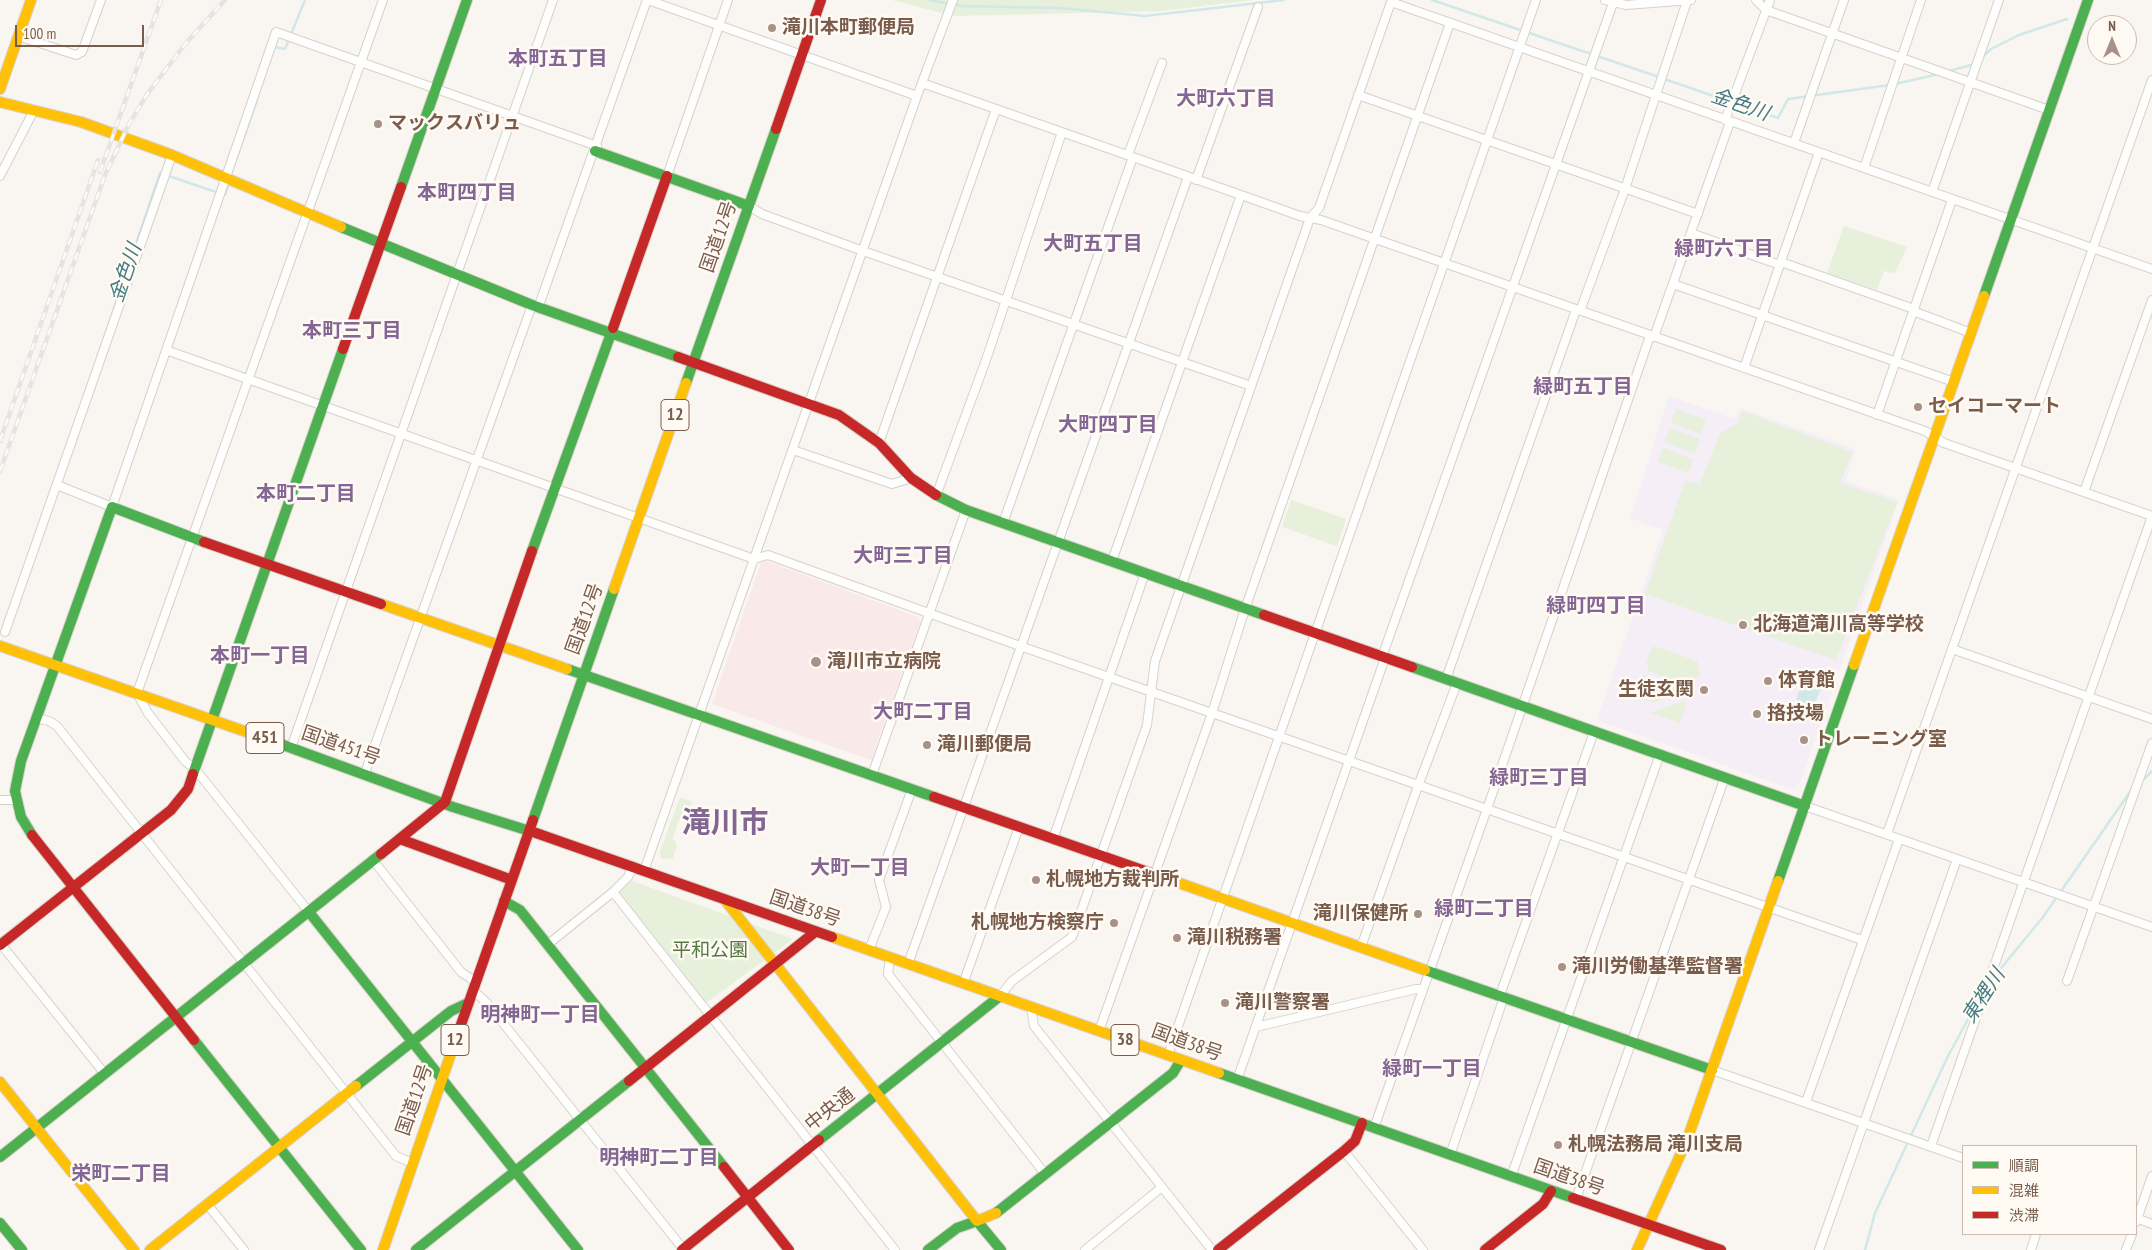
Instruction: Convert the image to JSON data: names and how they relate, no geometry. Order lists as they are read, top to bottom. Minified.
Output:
{"streets":{"main road":["国道12号","12","451","国道451号","国道38号","38","中央通"]},"crossings":[["国道12号","国道451号"],["国道12号","国道38号"],["国道451号","国道38号"],["国道38号","中央通"]],"districts":["本町五丁目","大町六丁目","本町四丁目","大町五丁目","緑町六丁目","本町三丁目","緑町五丁目","大町四丁目","本町二丁目","大町三丁目","緑町四丁目","本町一丁目","大町二丁目","緑町三丁目","滝川市","大町一丁目","緑町二丁目","明神町一丁目","緑町一丁目","明神町二丁目","栄町二丁目"],"water":["金色川","東裡川"],"parks":["平和公園"],"places":["滝川本町郵便局","マックスバリュ","セイコーマート","北海道滝川高等学校","滝川市立病院","体育館","生徒玄関","挌技場","トレーニング室","滝川郵便局","札幌地方裁判所","滝川保健所","札幌地方検察庁","滝川税務署","滝川労働基準監督署","滝川警察署","札幌法務局 滝川支局"],"legend":["順調","混雑","渋滞"],"scale_bar":"100 m","north":"top"}
